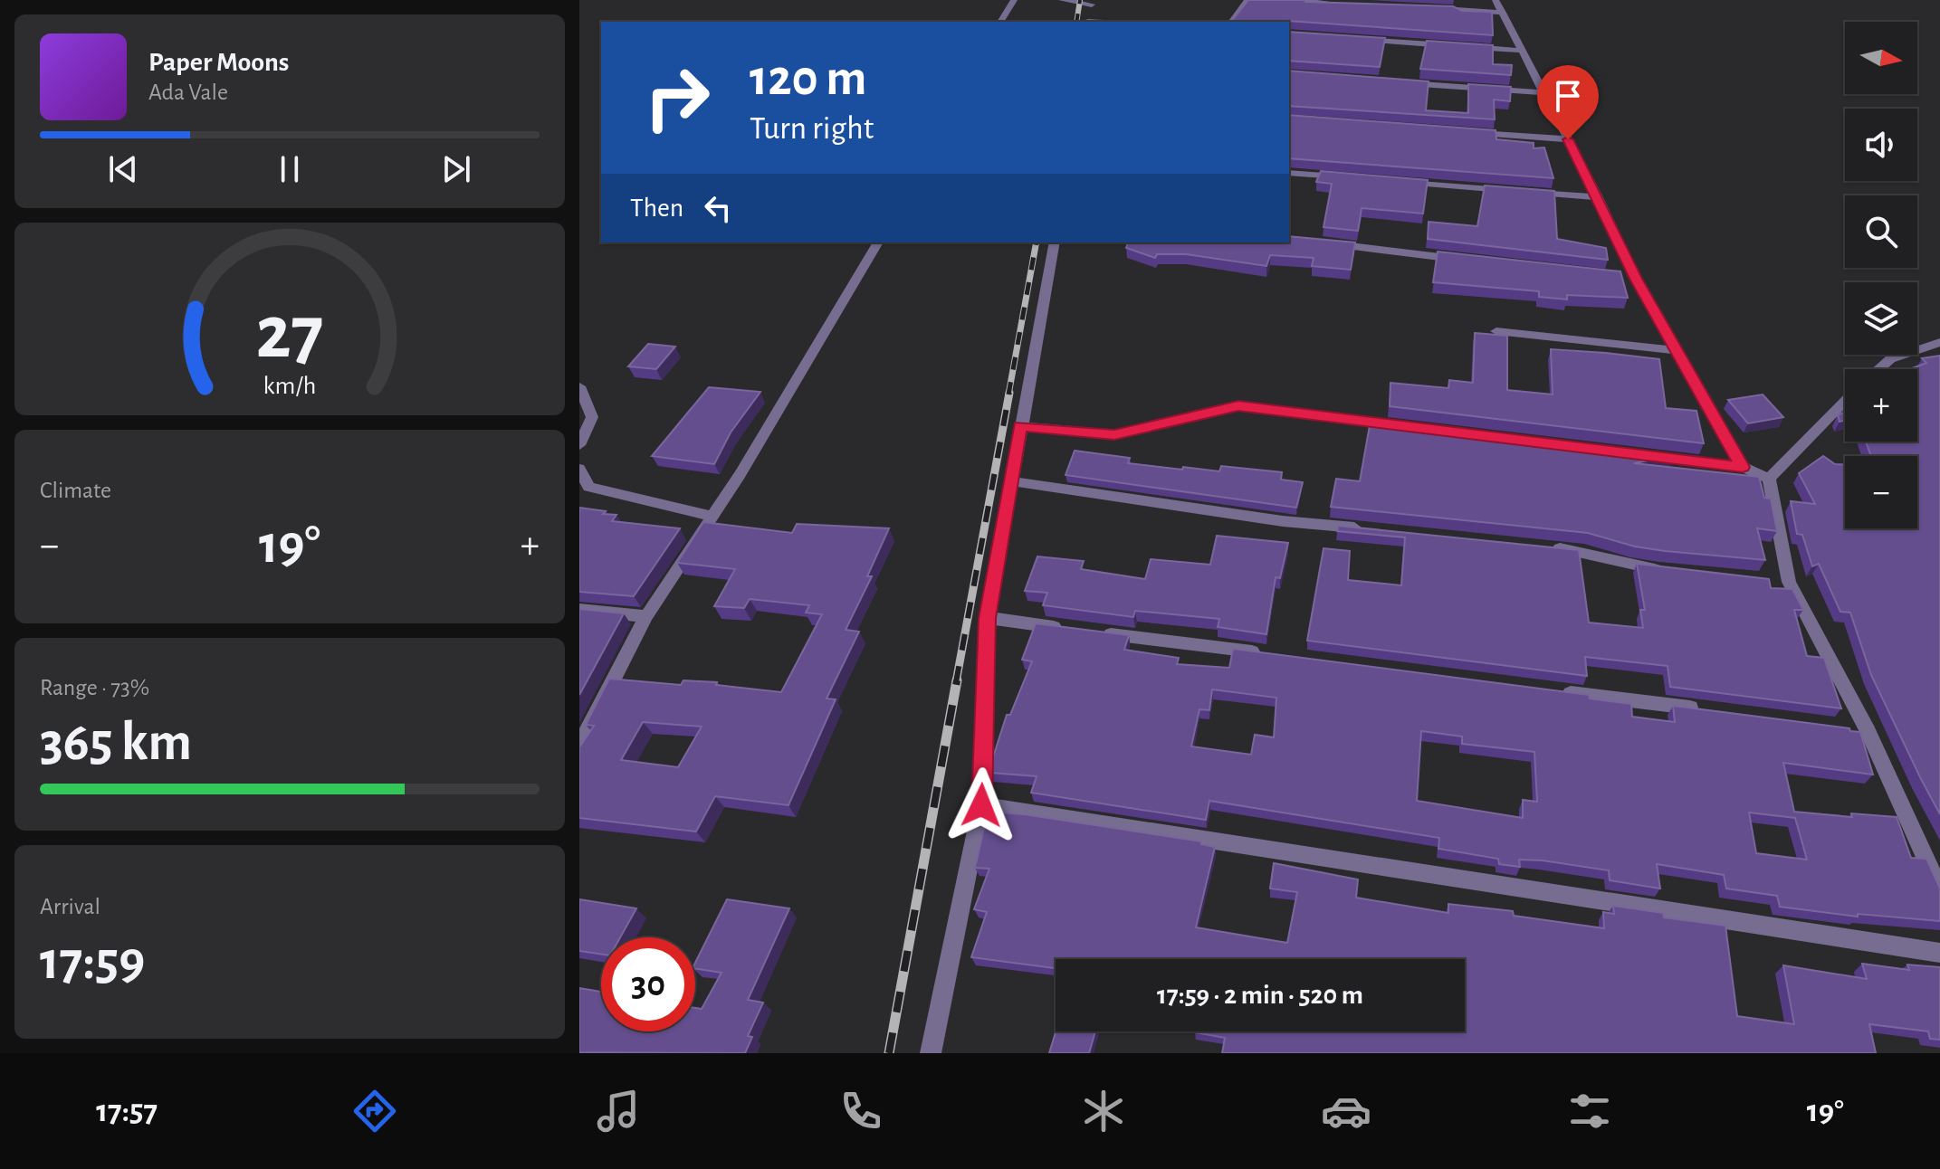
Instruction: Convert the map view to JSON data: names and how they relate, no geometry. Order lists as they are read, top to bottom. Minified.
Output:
{"north":"right","page":{"map_buttons":["+","−"],"turn":["120 m","Turn right"],"song":["Paper Moons","Ada Vale"],"then":"Then","tile":["Climate",["Range · 73%","365 km"],["Arrival","17:59"]],"heat":["−","19°","+"],"limit":"30","trip":"17:59 · 2 min · 520 m","tabs":["17:57","19°"],"gauge":["27","km/h"]}}
